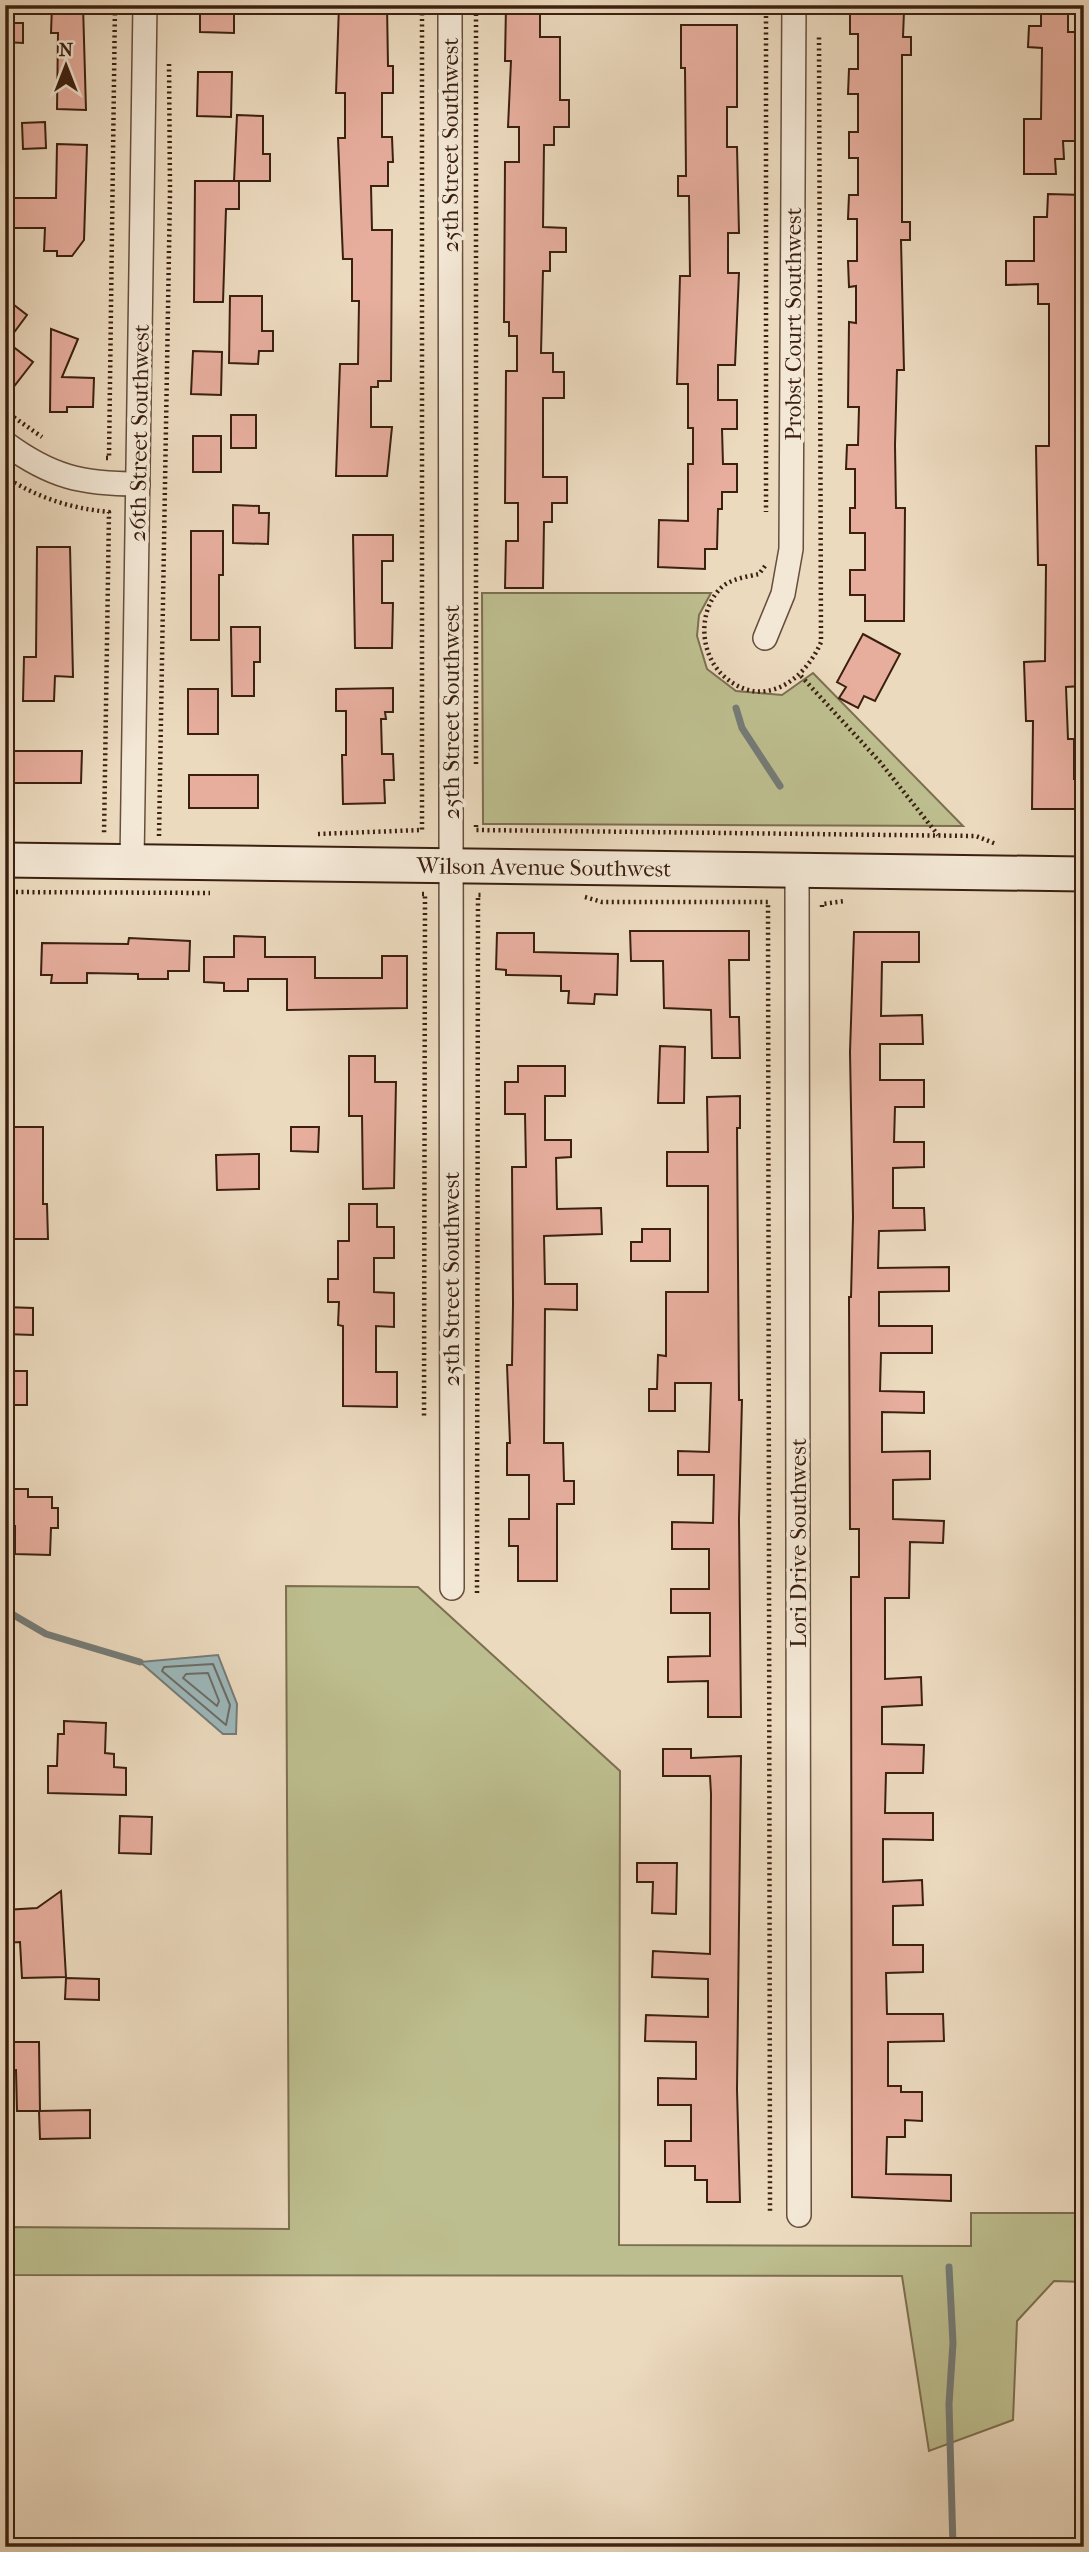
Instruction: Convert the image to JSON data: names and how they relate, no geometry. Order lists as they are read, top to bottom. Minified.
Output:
{"streets":{"main road":["Wilson Avenue Southwest"],"street":["25th Street Southwest","Probst Court Southwest","26th Street Southwest","Lori Drive Southwest"]},"crossings":[["25th Street Southwest","Wilson Avenue Southwest"],["26th Street Southwest","Wilson Avenue Southwest"],["Wilson Avenue Southwest","Lori Drive Southwest"]],"north":"top"}
